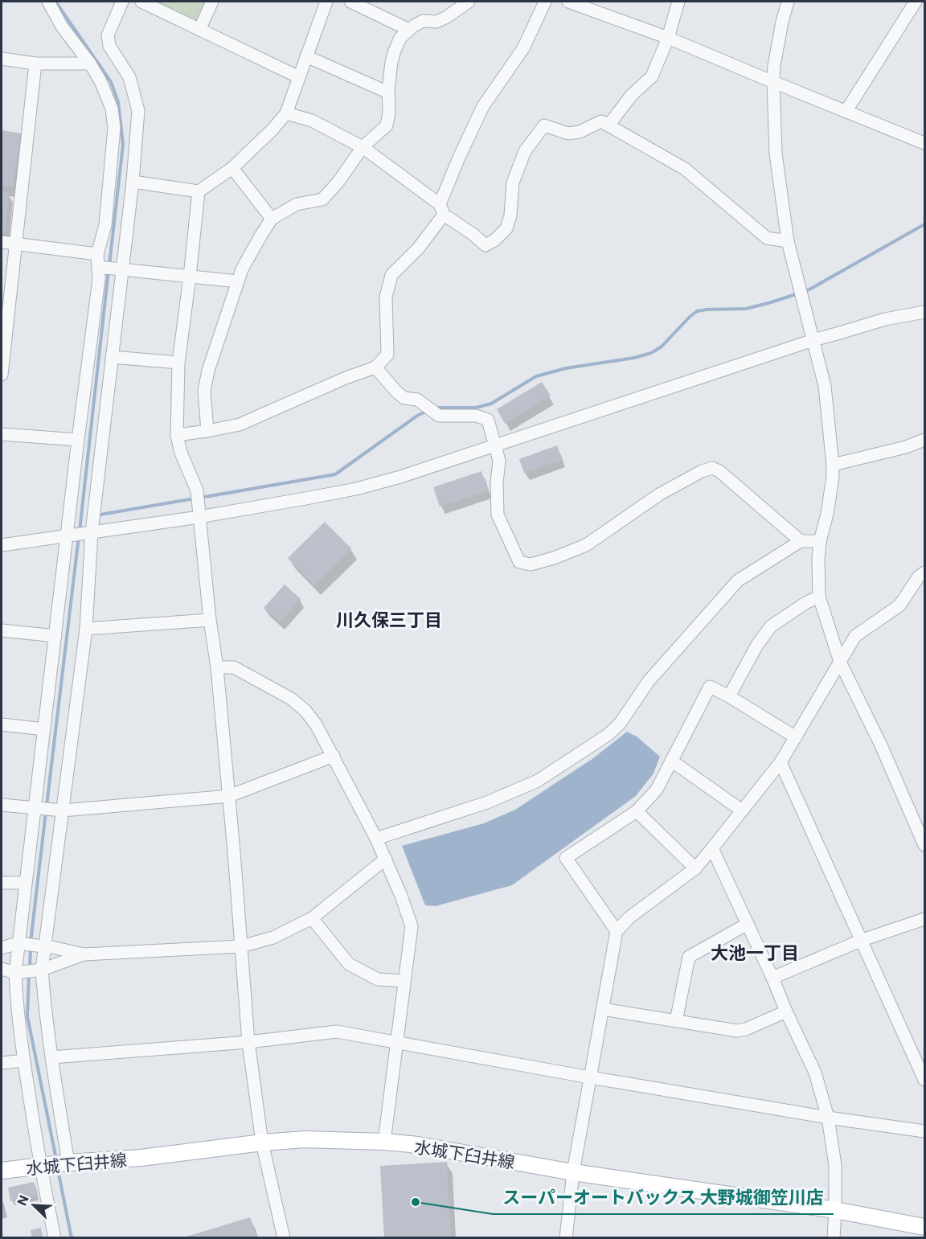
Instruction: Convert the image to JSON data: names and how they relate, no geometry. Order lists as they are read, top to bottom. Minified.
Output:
{"streets":{"main road":["水城下臼井線"]},"districts":["川久保三丁目","大池一丁目"],"places":["スーパーオートバックス 大野城御笠川店"],"north":"top left"}
